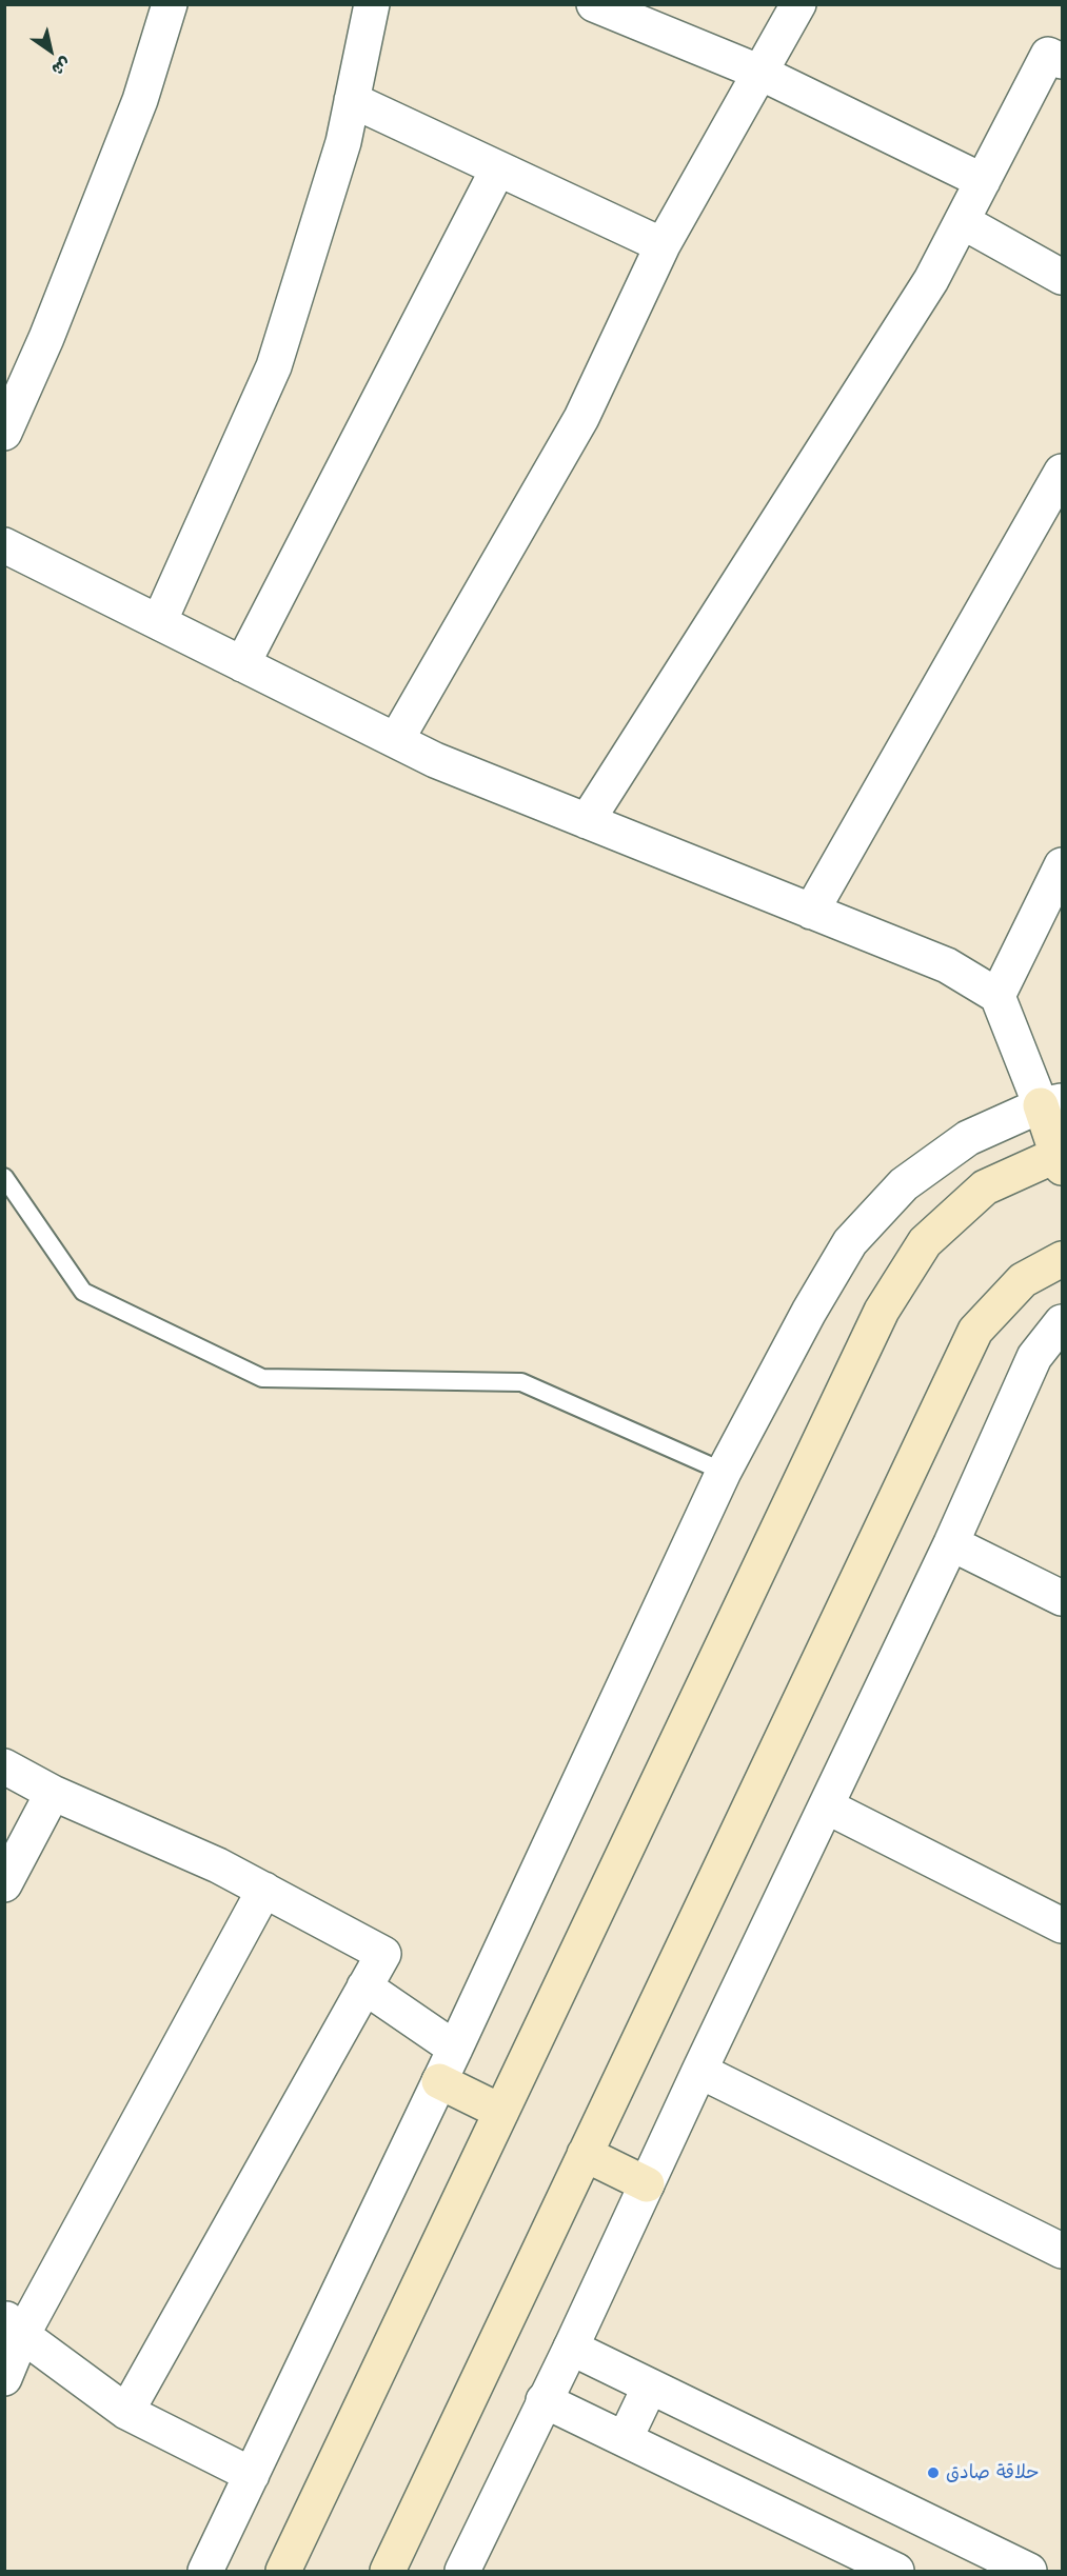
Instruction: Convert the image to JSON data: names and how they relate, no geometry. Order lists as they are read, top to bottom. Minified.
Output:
{"places":["حلاقة صادق"],"north":"bottom right"}
